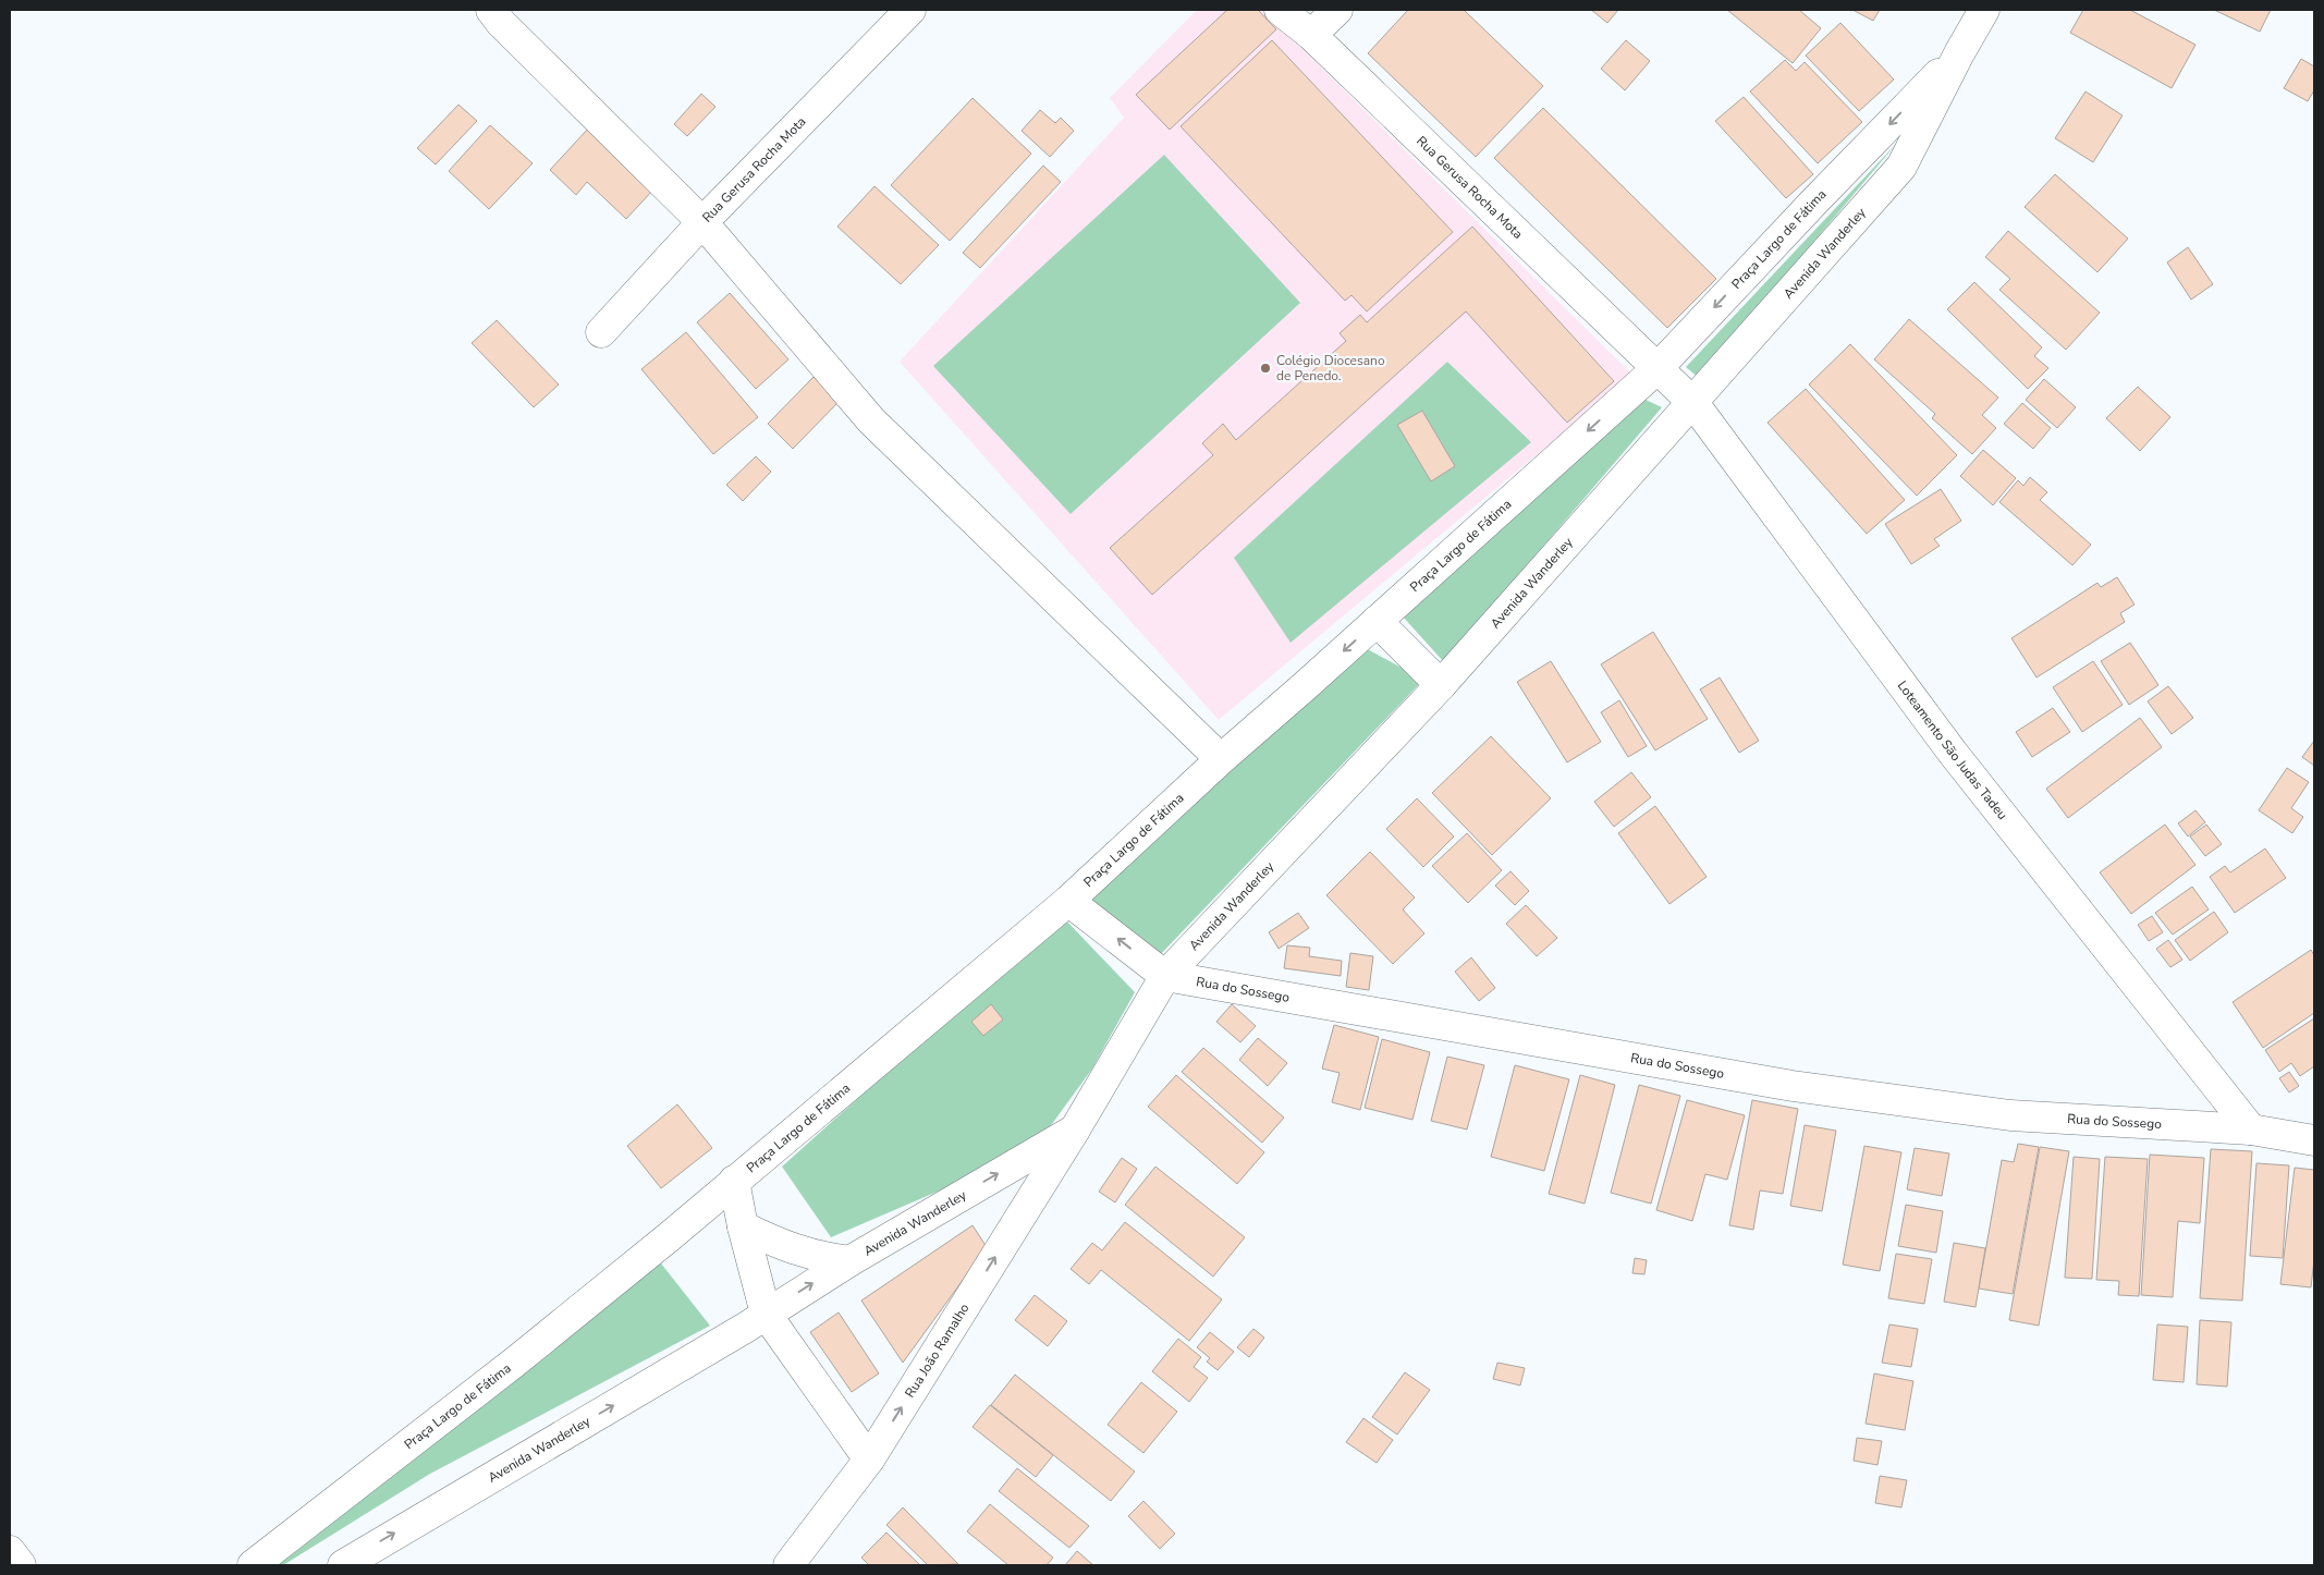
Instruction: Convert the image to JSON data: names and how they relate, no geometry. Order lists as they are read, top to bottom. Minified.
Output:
{"streets":{"street":["Rua Gerusa Rocha Mota","Praça Largo de Fátima","Avenida Wanderley","Loteamento São Judas Tadeu","Rua do Sossego","Rua João Ramalho"]},"crossings":[["Rua Gerusa Rocha Mota","Praça Largo de Fátima"],["Rua Gerusa Rocha Mota","Loteamento São Judas Tadeu"],["Praça Largo de Fátima","Avenida Wanderley"],["Praça Largo de Fátima","Loteamento São Judas Tadeu"],["Praça Largo de Fátima","Rua do Sossego"],["Avenida Wanderley","Loteamento São Judas Tadeu"],["Avenida Wanderley","Rua do Sossego"],["Avenida Wanderley","Rua João Ramalho"],["Loteamento São Judas Tadeu","Rua do Sossego"]],"one_way":["Praça Largo de Fátima","Avenida Wanderley","Rua João Ramalho"],"places":["Colégio Diocesano de Penedo."]}
